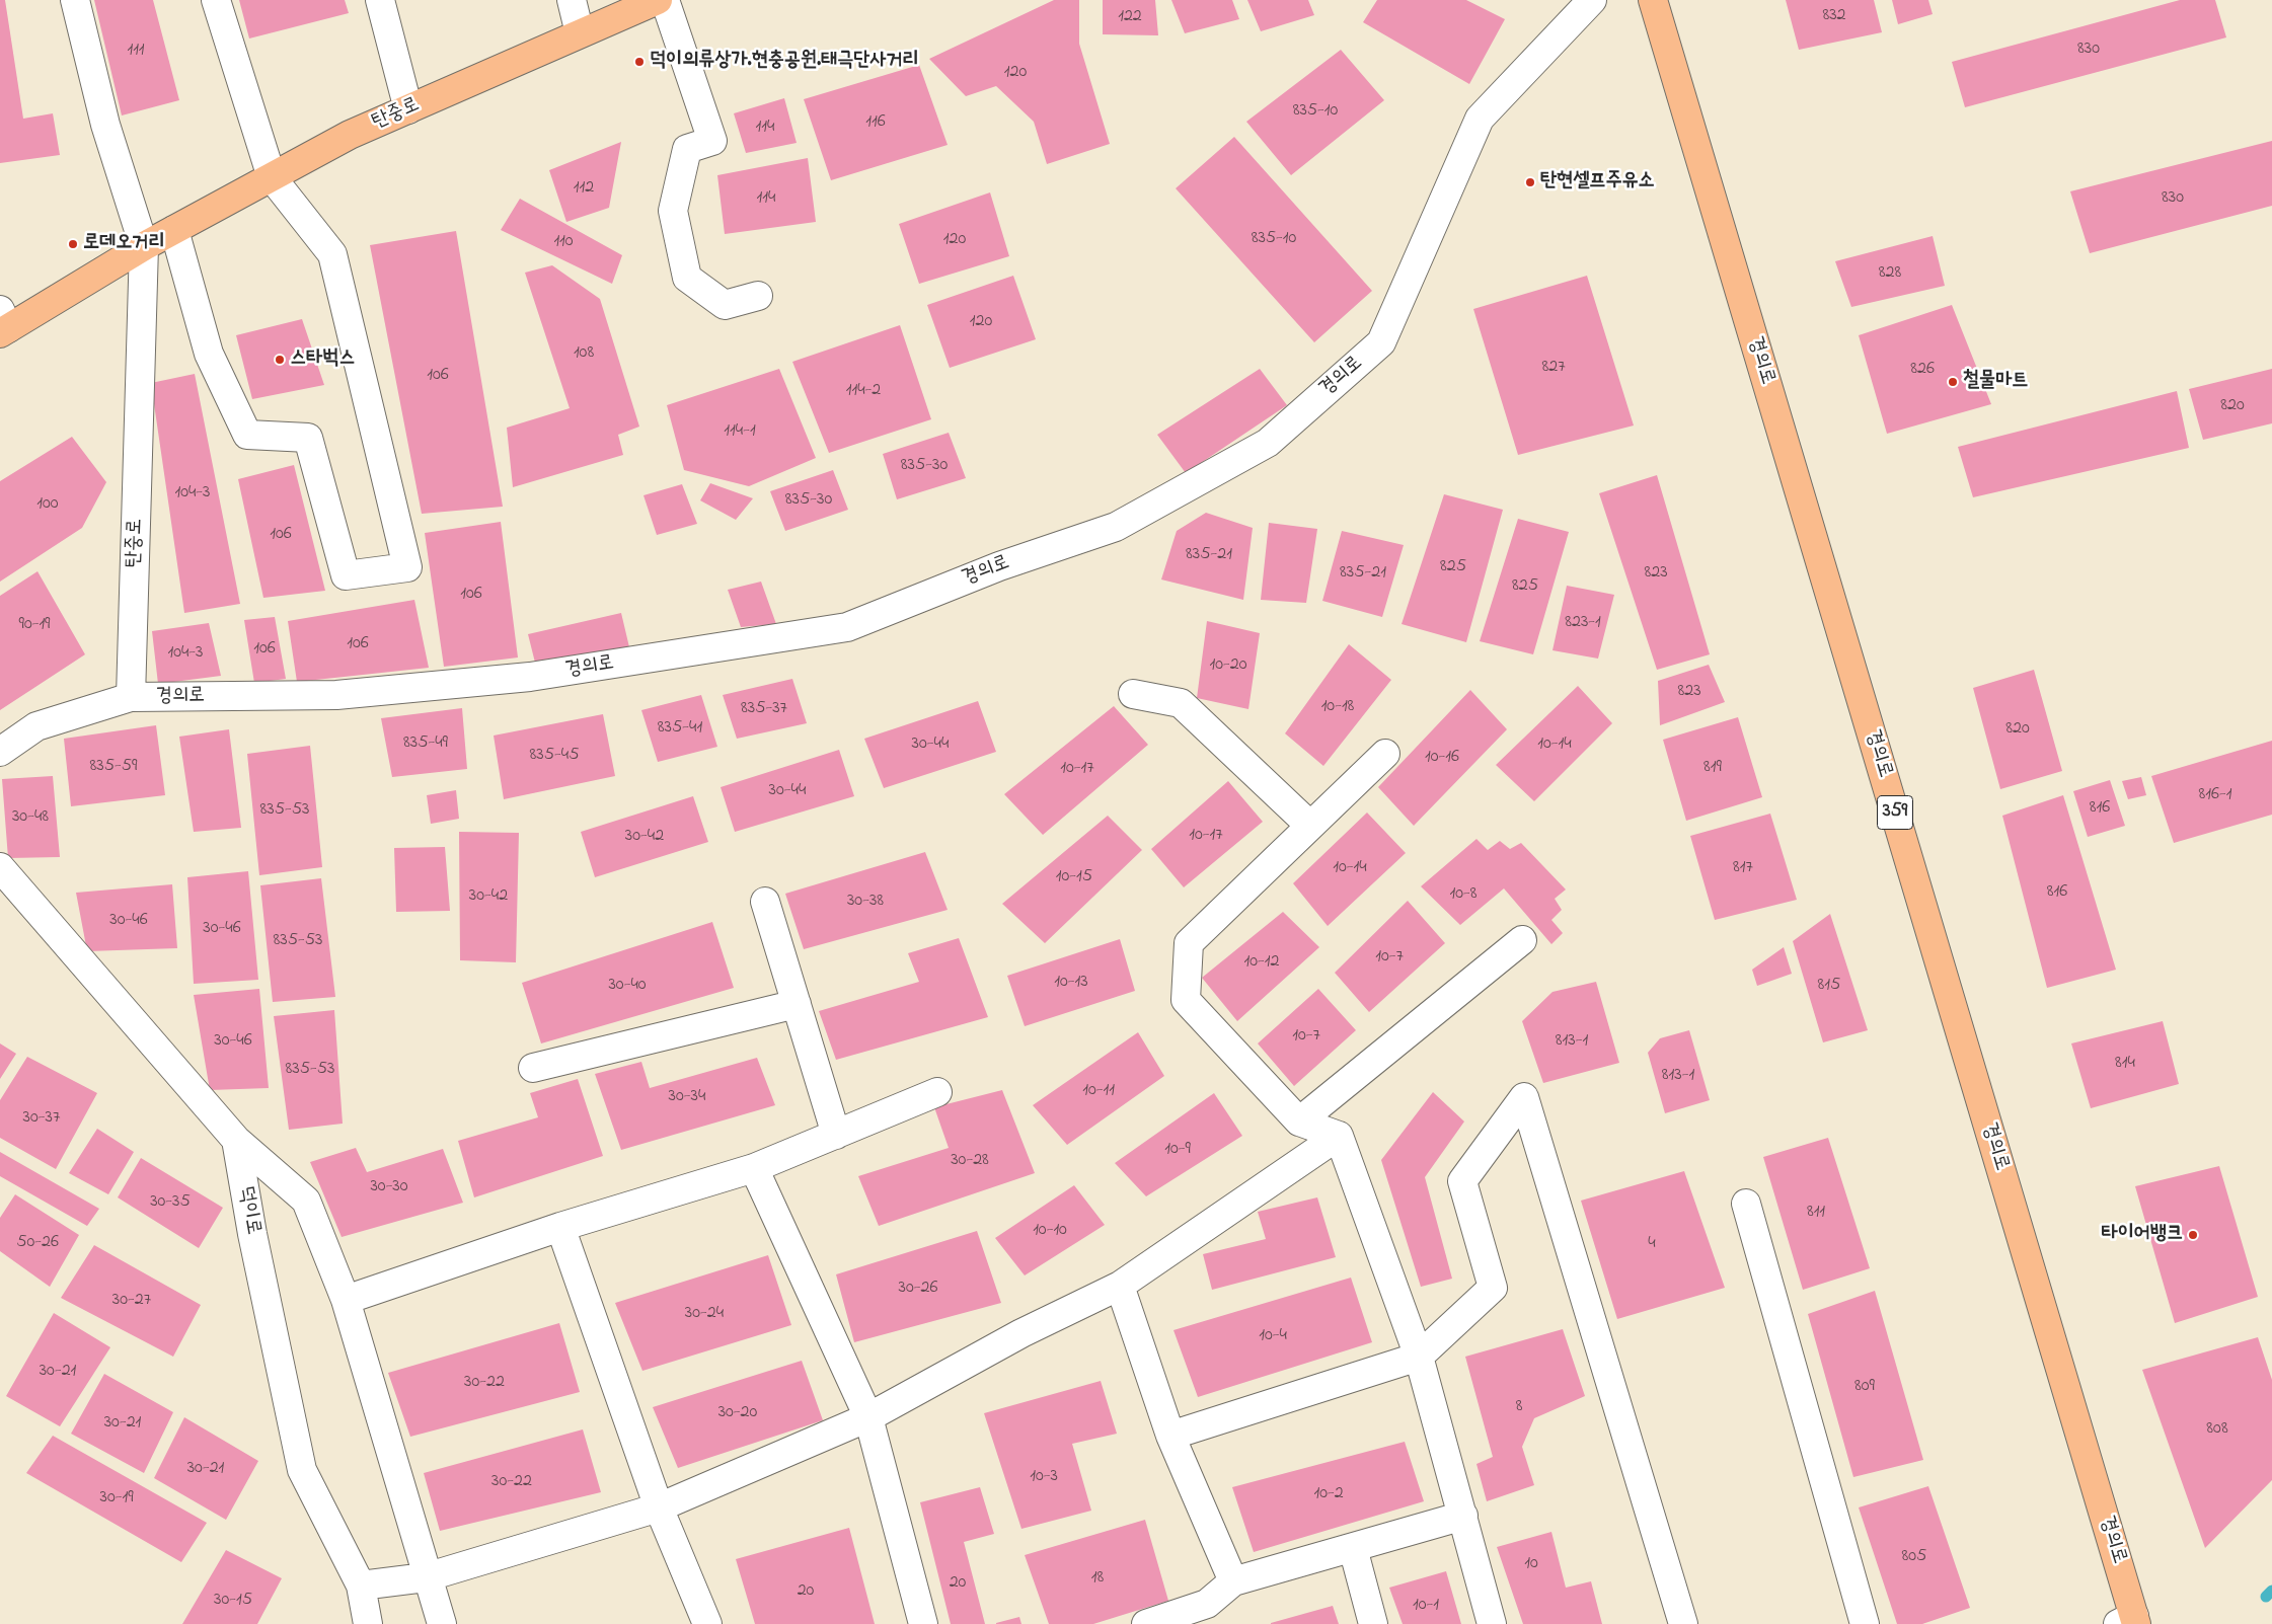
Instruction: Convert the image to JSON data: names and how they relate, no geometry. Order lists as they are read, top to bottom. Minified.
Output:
{"streets":{"main road":["탄중로","경의로","359"],"street":["덕이로"]},"crossings":[["탄중로","경의로"]],"places":["덕이의류상가.현충공원.태극단사거리","탄현셀프주유소","로데오거리","스타벅스","철물마트","타이어뱅크"],"house_numbers":["832","122","830","111","120","835-10","116","114","112","114","830","835-10","120","110","828","120","108","827","826","106","114-2","820","114-1","835-30","104-3","835-30","100","106","835-21","825","835-21","823","825","106","823-1","90-19","106","106","104-3","10-20","823","10-18","835-37","835-41","820","835-49","30-44","10-14","835-45","10-16","835-59","819","10-17","30-44","816-1","816","835-53","30-48","10-17","30-42","10-14","817","10-15","816","10-8","30-42","30-38","30-46","30-46","835-53","10-7","10-12","10-13","30-40","815","10-7","30-46","813-1","814","835-53","813-1","10-11","30-34","30-37","10-9","30-28","30-30","30-35","811","10-10","50-26","4","30-26","30-27","30-24","10-4","30-21","30-22","809","8","30-20","30-21","808","30-21","10-3","30-22","10-2","30-19","805","10","18","20","20","30-15","10-1"]}
